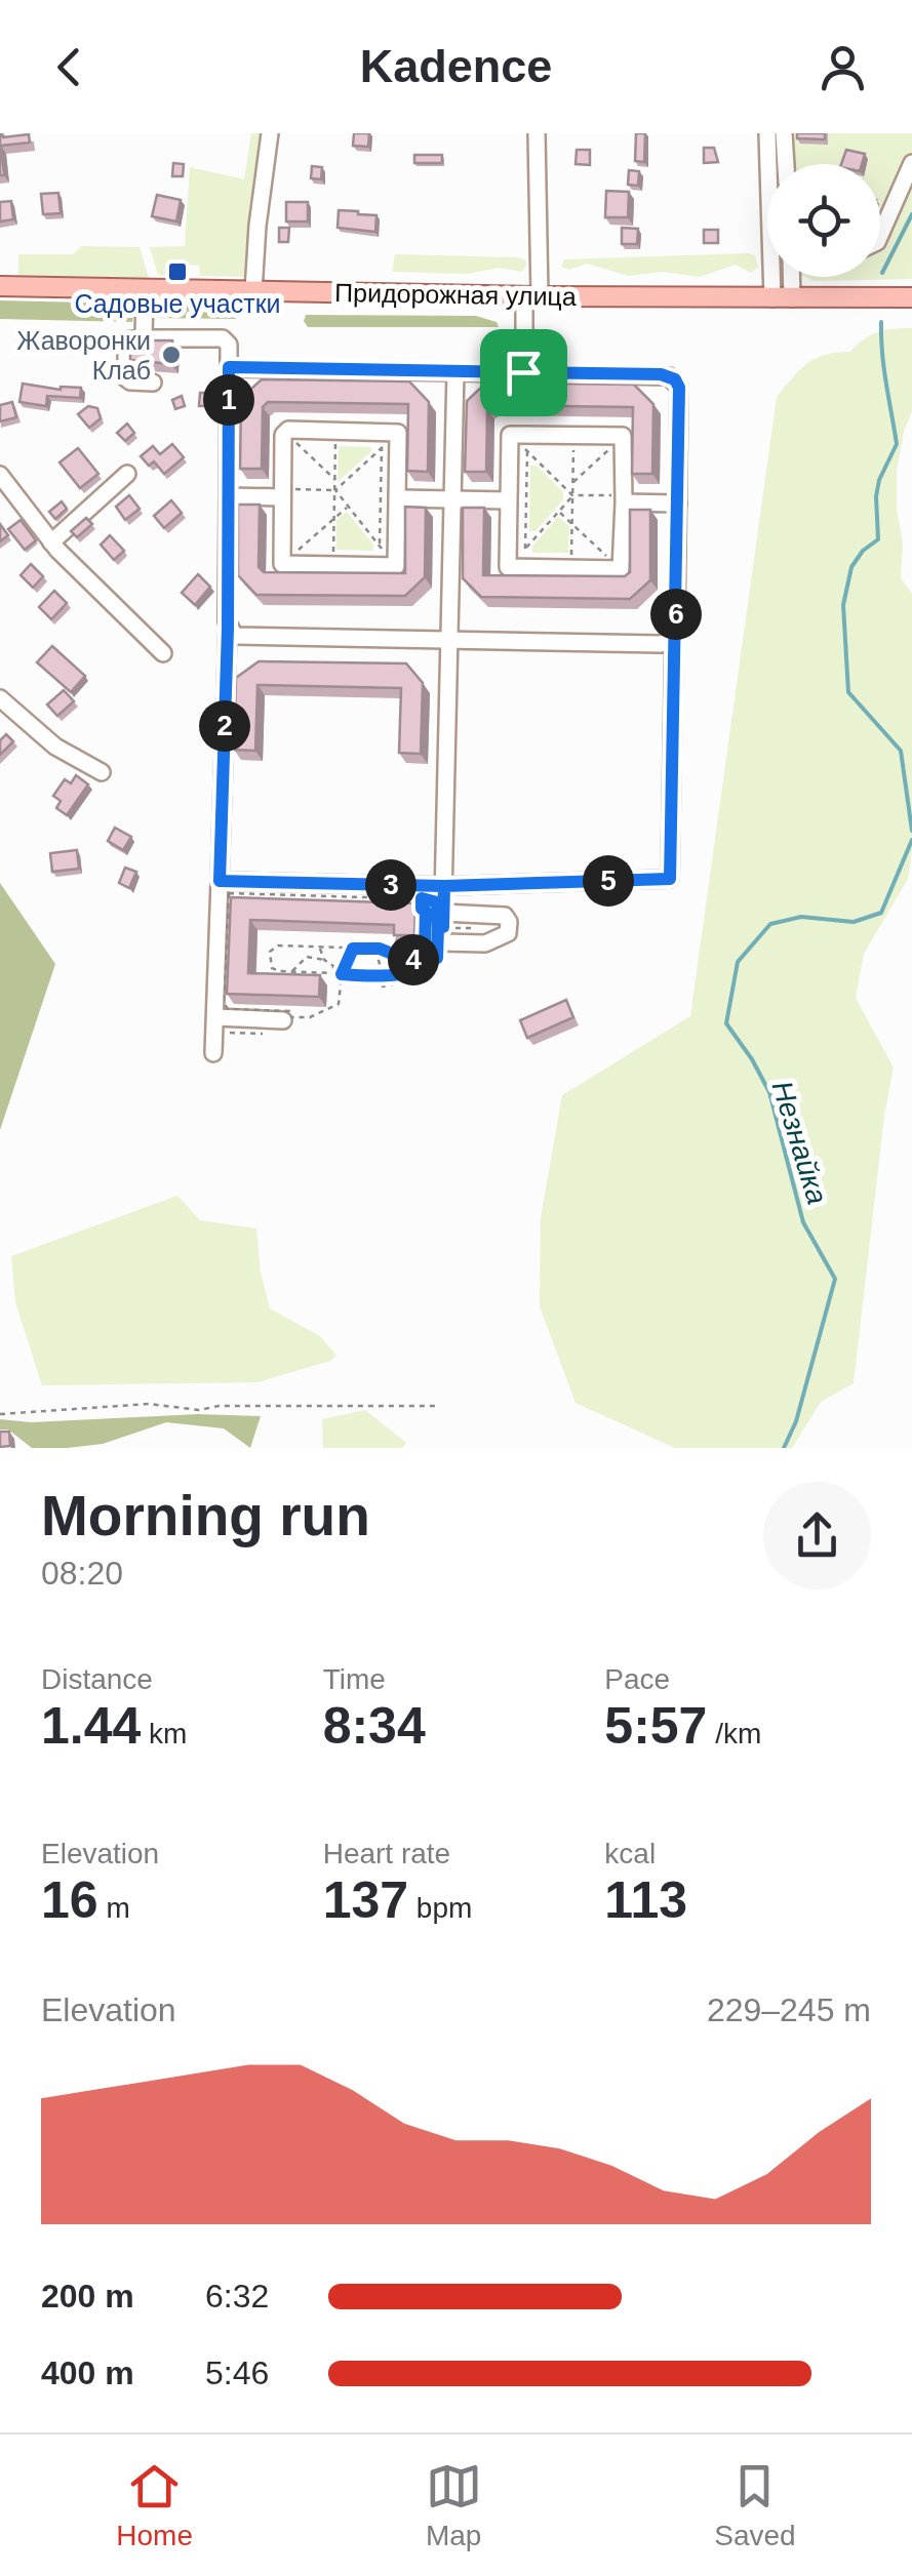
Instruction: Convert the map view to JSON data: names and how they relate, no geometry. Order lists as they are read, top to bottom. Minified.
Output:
{"streets":{"main road":["Придорожная улица"]},"water":["Незнайка"],"places":{"transit":["Садовые участки"],"other":["Жаворонки Клаб"]},"page":{"header":"Kadence","pins":["1","6","2","5","3","4"],"heading":["Morning run","08:20"],"stats":[["Distance","1.44 km"],["Time","8:34"],["Pace","5:57 /km"],["Elevation","16 m"],["Heart rate","137 bpm"],["kcal","113"]],"chart":["Elevation","229–245 m"],"list":[{"name":"200 m","note":"6:32"},{"name":"400 m","note":"5:46"}],"tabs":["Home","Map","Saved"]}}
